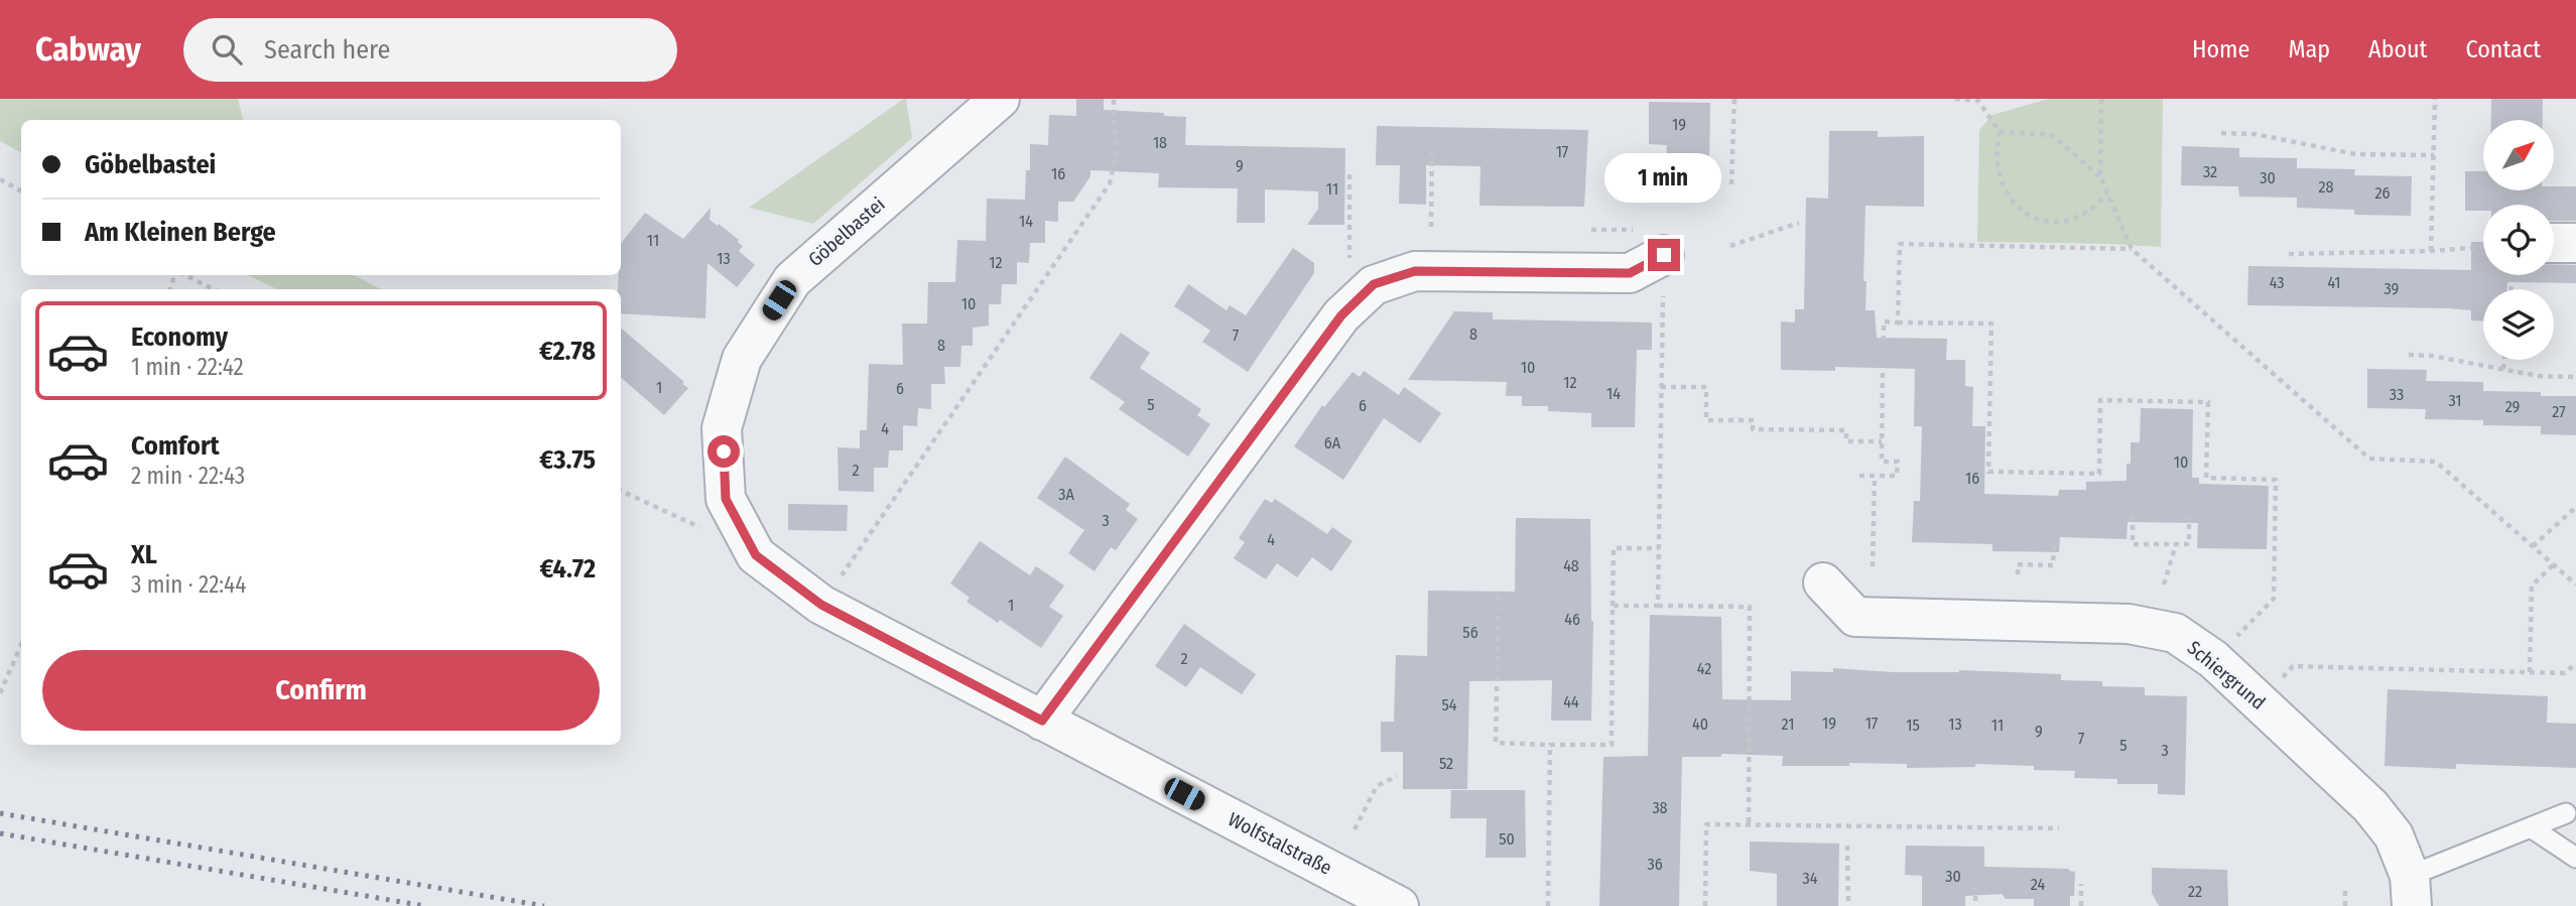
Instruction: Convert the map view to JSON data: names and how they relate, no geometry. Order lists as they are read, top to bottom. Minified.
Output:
{"streets":{"street":["Göbelbastei","Schiergrund","Wolfstalstraße"]},"crossings":[["Göbelbastei","Wolfstalstraße"]],"house_numbers":["19","18","17","9","32","16","30","28","11","26","14","11","13","12","43","41","39","10","8","7","8","10","12","1","6","14","33","31","5","6","29","27","4","6A","10","2","16","3A","3","4","48","1","46","56","2","42","44","54","19","17","40","21","13","15","11","9","7","5","3","52","38","50","36","30","34","24","22"],"north":"top right","page":{"header":"Cabway","search":"Search here","nav":["Home","Map","About","Contact"],"banner":["Göbelbastei","Am Kleinen Berge"],"bubble":"1 min","list":[{"name":"Economy","note":"1 min · 22:42","value":"€2.78"},{"name":"Comfort","note":"2 min · 22:43","value":"€3.75"},{"name":"XL","note":"3 min · 22:44","value":"€4.72"}],"buttons":"Confirm"}}
